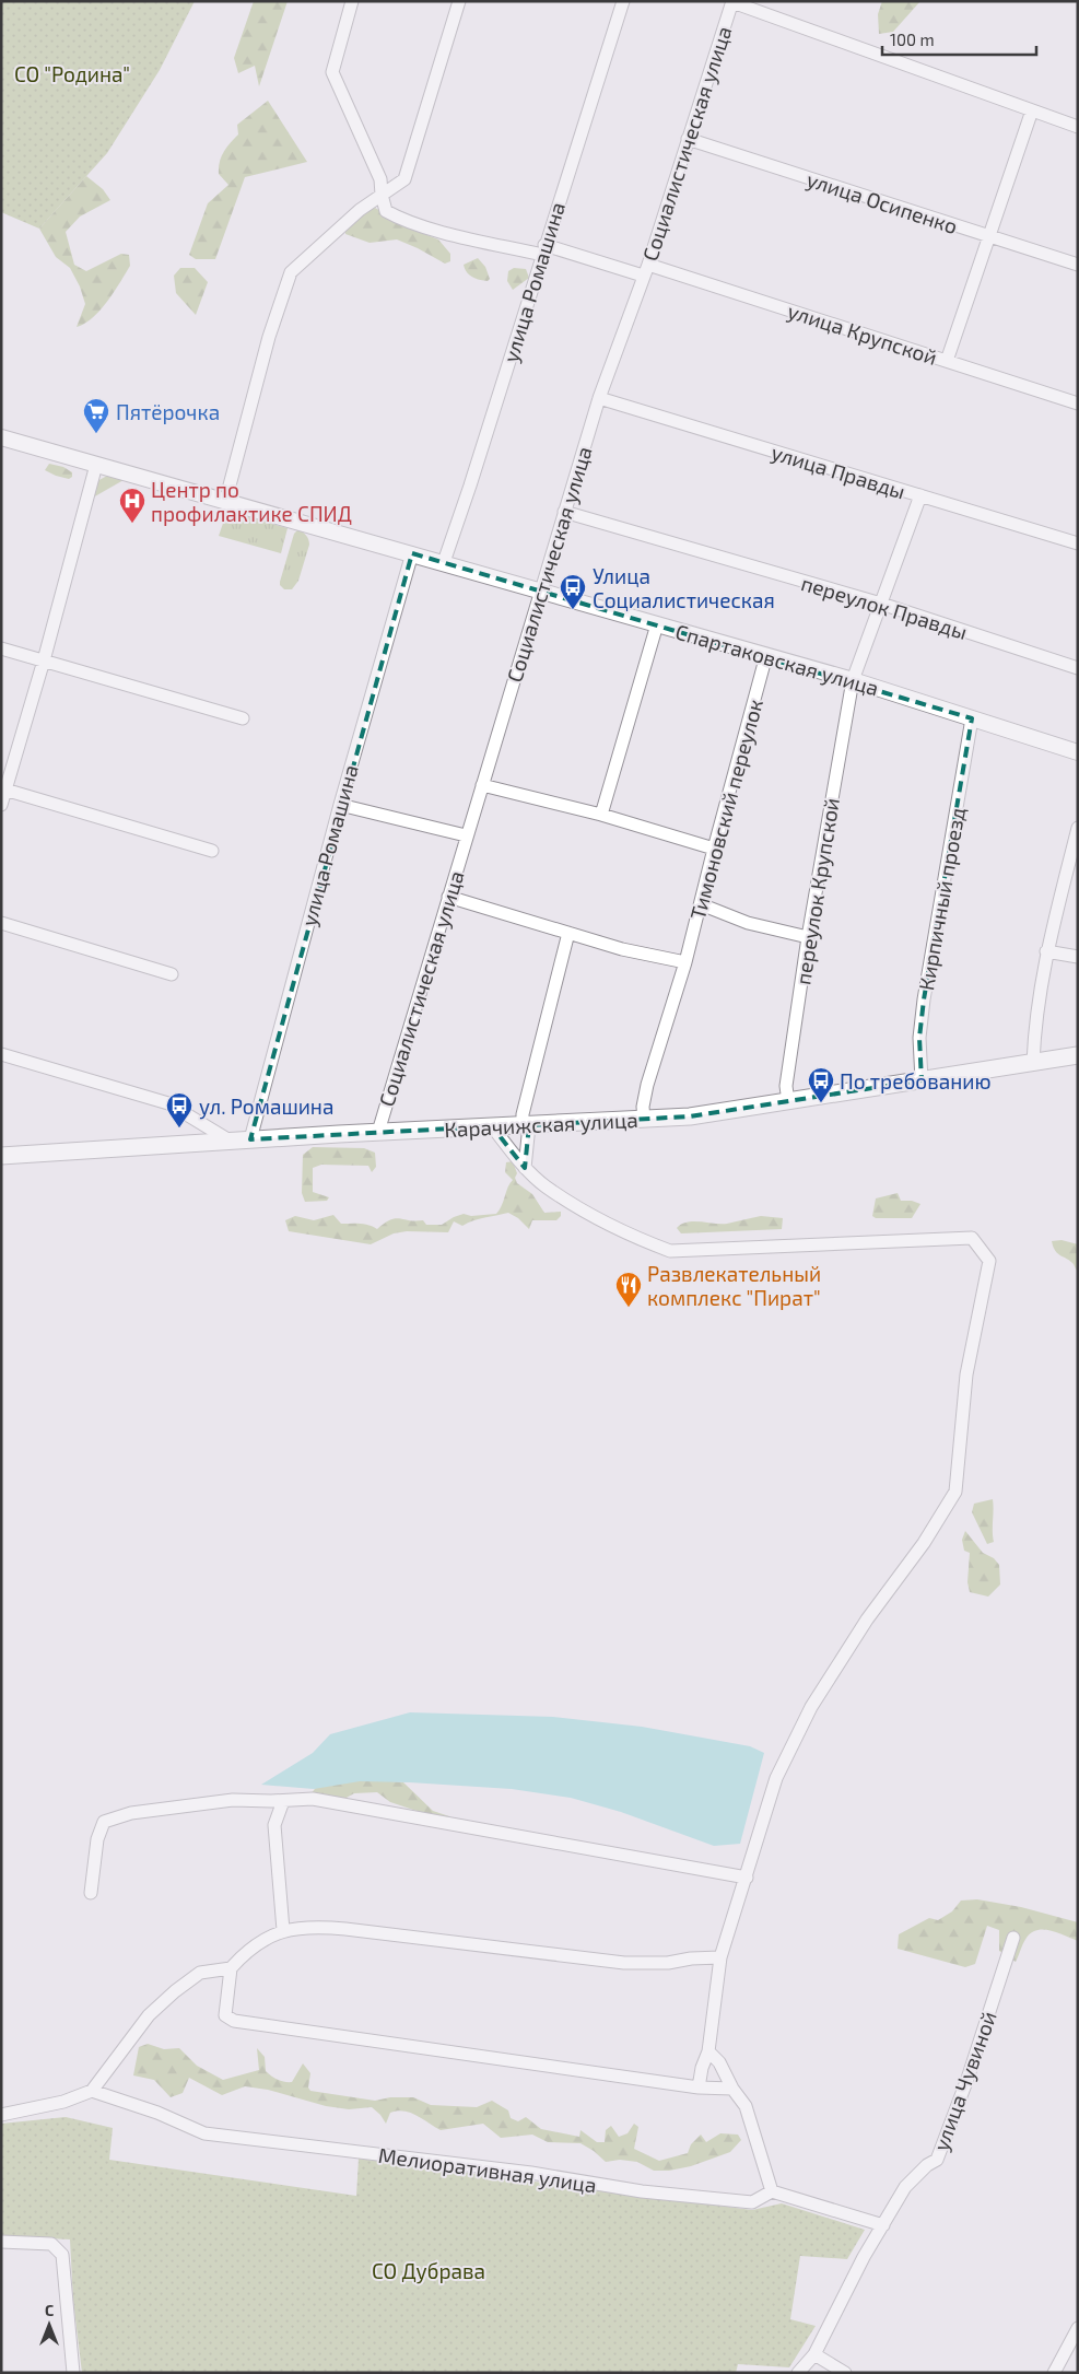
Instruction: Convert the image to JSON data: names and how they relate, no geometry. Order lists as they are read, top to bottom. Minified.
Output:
{"streets":{"main road":["Карачижская улица"],"street":["Социалистическая улица","улица Осипенко","улица Ромашина","улица Крупской","улица Правды","переулок Правды","Спартаковская улица","Тимоновский переулок","переулок Крупской","Кирпичный проезд","улица Чувиной","Мелиоративная улица"]},"crossings":[["Социалистическая улица","улица Осипенко"],["Социалистическая улица","улица Крупской"],["Социалистическая улица","улица Правды"],["Социалистическая улица","переулок Правды"],["Социалистическая улица","Спартаковская улица"],["Социалистическая улица","Карачижская улица"],["улица Ромашина","улица Крупской"],["улица Ромашина","Спартаковская улица"],["улица Ромашина","Карачижская улица"],["улица Правды","переулок Крупской"],["переулок Правды","переулок Крупской"],["Спартаковская улица","Тимоновский переулок"],["Спартаковская улица","переулок Крупской"],["Спартаковская улица","Кирпичный проезд"],["Тимоновский переулок","Карачижская улица"],["переулок Крупской","Карачижская улица"],["Кирпичный проезд","Карачижская улица"]],"parks":["СО \"Родина\"","СО Дубрава"],"places":{"supermarket":["Пятёрочка"],"hospital":["Центр по профилактике СПИД"],"bus stop":["Улица Социалистическая","По требованию","ул. Ромашина"],"restaurant":["Развлекательный комплекс \"Пират\""]},"scale_bar":"100 m","north":"top"}
